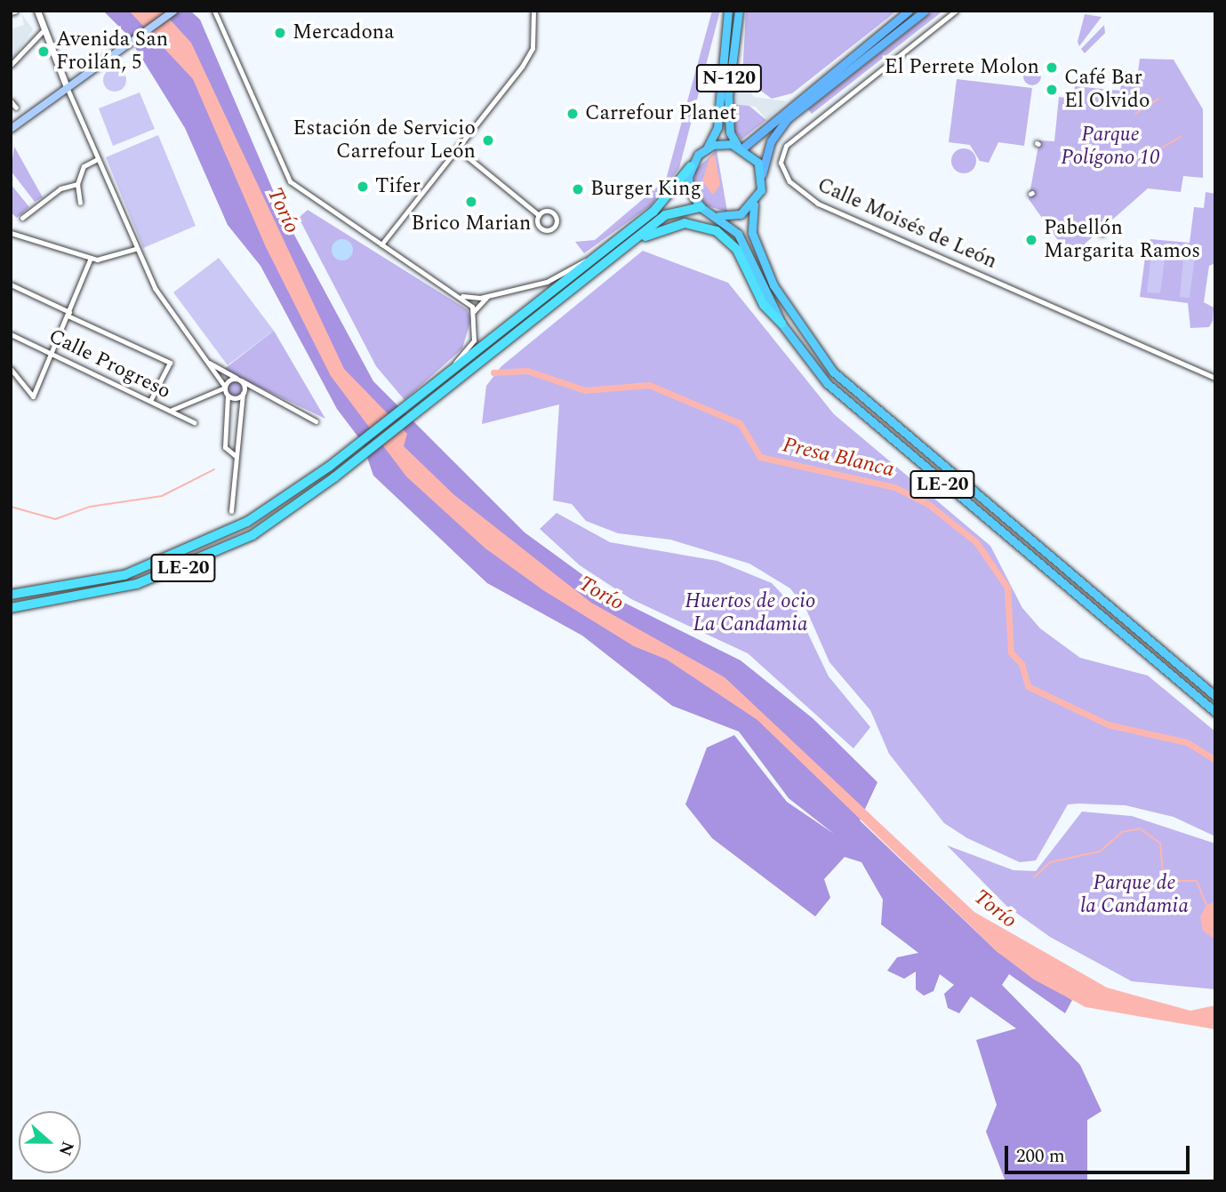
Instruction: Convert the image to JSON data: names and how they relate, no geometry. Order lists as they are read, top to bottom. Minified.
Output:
{"streets":{"highway":["N-120","LE-20"],"street":["Calle Moisés de León","Calle Progreso"]},"crossings":[["N-120","LE-20"]],"water":["Torío","Presa Blanca"],"parks":["Parque Polígono 10","Huertos de ocio La Candamia","Parque de la Candamia"],"places":["Mercadona","Avenida San Froilán, 5","El Perrete Molon","Café Bar El Olvido","Carrefour Planet","Estación de Servicio Carrefour León","Tifer","Burger King","Brico Marian","Pabellón Margarita Ramos"],"scale_bar":"200 m","north":"right"}
